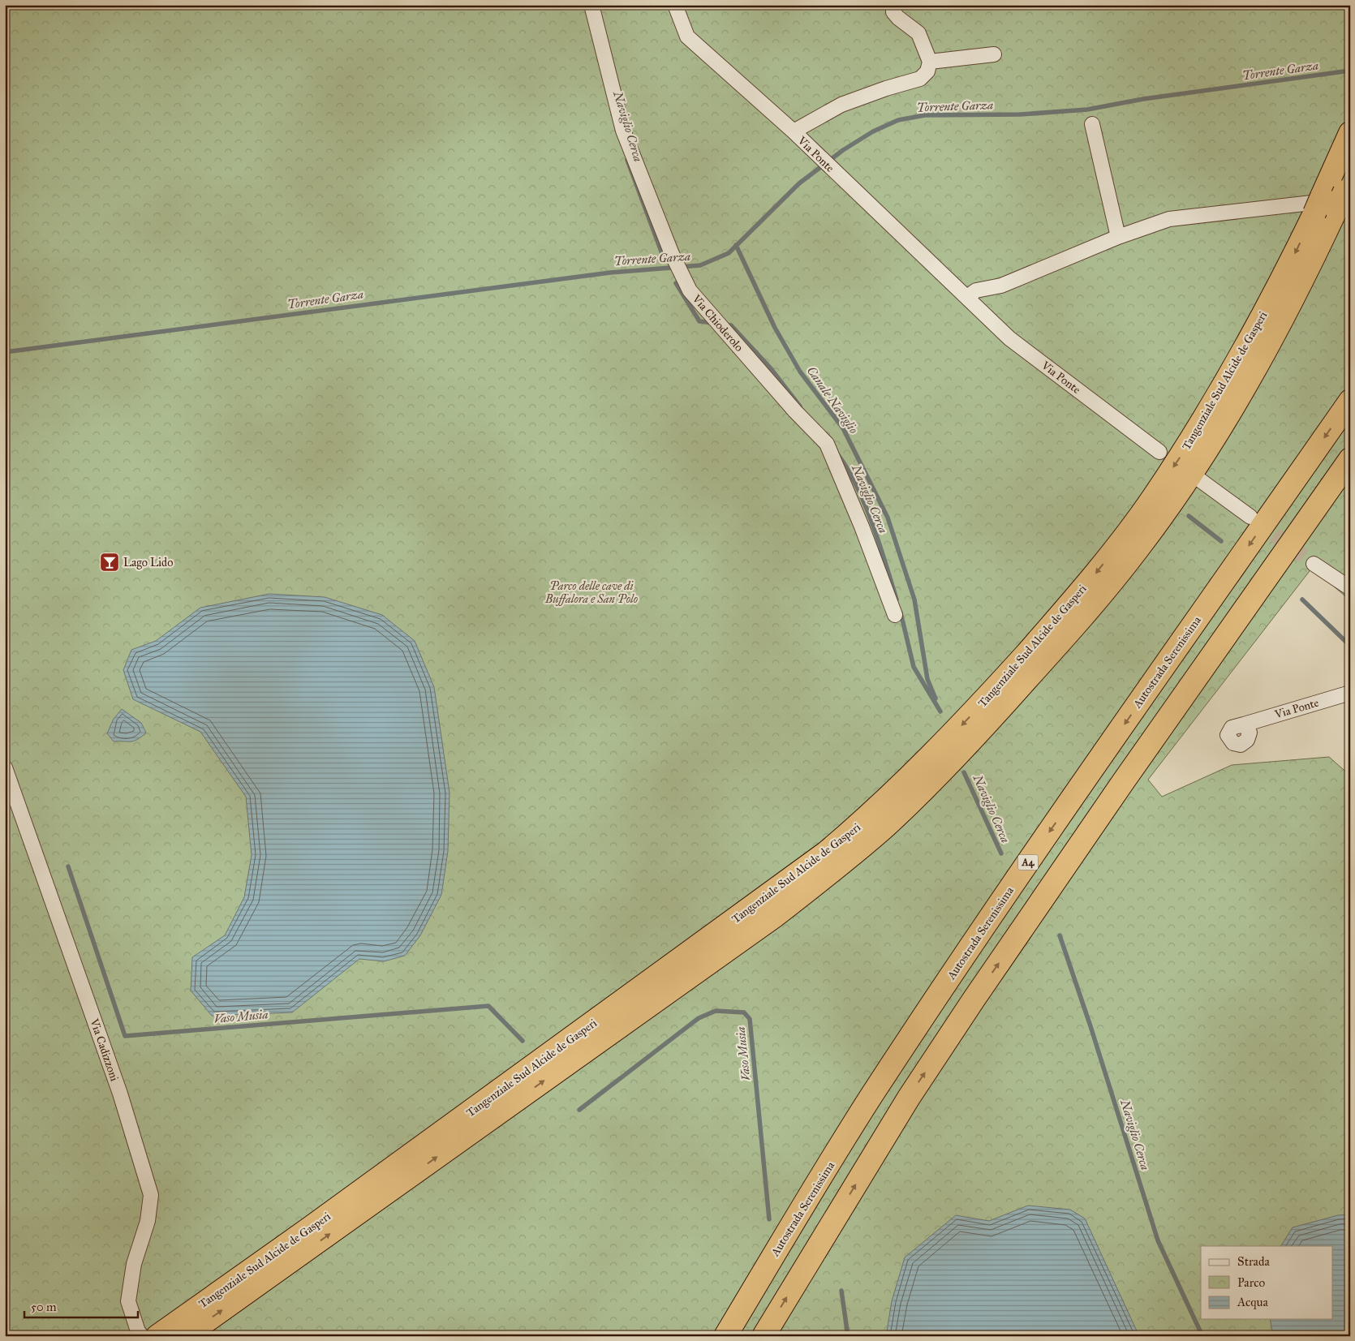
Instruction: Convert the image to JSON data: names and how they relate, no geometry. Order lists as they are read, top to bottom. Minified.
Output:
{"streets":{"highway":["Tangenziale Sud Alcide de Gasperi","Autostrada Serenissima","A4"],"street":["Via Ponte","Via Chioderolo","Via Cadizzoni"]},"water":["Torrente Garza","Naviglio Cerca","Canale Naviglio","Vaso Musia"],"parks":["Parco delle cave di Buffalora e San Polo"],"places":{"bar":["Lago Lido"]},"legend":["Strada","Parco","Acqua"],"scale_bar":"50 m"}
